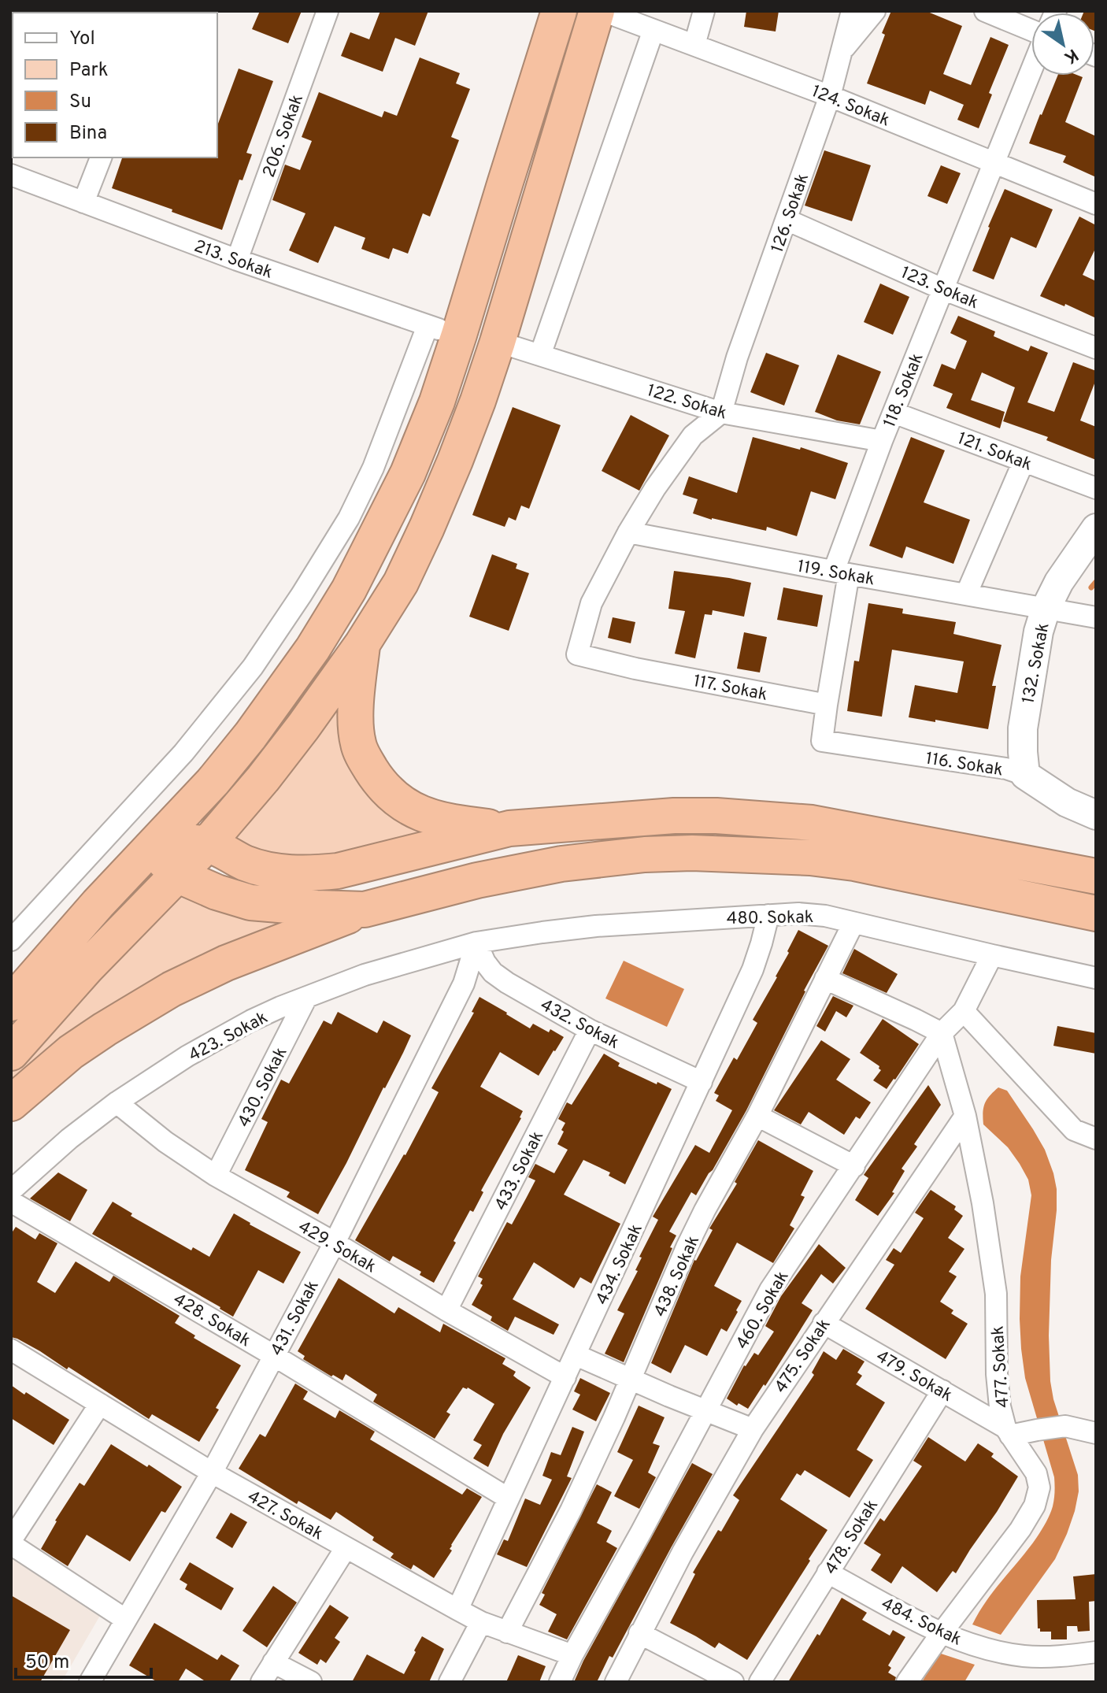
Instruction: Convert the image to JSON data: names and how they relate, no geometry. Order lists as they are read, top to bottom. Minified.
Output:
{"streets":{"main road":["132. Sokak","116. Sokak"],"street":["124. Sokak","206. Sokak","126. Sokak","213. Sokak","123. Sokak","118. Sokak","122. Sokak","121. Sokak","119. Sokak","117. Sokak","480. Sokak","432. Sokak","423. Sokak","430. Sokak","433. Sokak","429. Sokak","434. Sokak","438. Sokak","460. Sokak","431. Sokak","428. Sokak","475. Sokak","477. Sokak","479. Sokak","427. Sokak","478. Sokak","484. Sokak"]},"crossings":[["124. Sokak","126. Sokak"],["124. Sokak","118. Sokak"],["206. Sokak","213. Sokak"],["126. Sokak","123. Sokak"],["126. Sokak","122. Sokak"],["123. Sokak","118. Sokak"],["118. Sokak","122. Sokak"],["118. Sokak","121. Sokak"],["118. Sokak","119. Sokak"],["119. Sokak","132. Sokak"],["119. Sokak","117. Sokak"],["132. Sokak","116. Sokak"],["117. Sokak","116. Sokak"],["480. Sokak","432. Sokak"],["480. Sokak","423. Sokak"],["480. Sokak","434. Sokak"],["480. Sokak","438. Sokak"],["480. Sokak","460. Sokak"],["480. Sokak","431. Sokak"],["432. Sokak","423. Sokak"],["432. Sokak","433. Sokak"],["432. Sokak","434. Sokak"],["432. Sokak","431. Sokak"],["423. Sokak","430. Sokak"],["423. Sokak","429. Sokak"],["423. Sokak","431. Sokak"],["430. Sokak","429. Sokak"],["433. Sokak","429. Sokak"],["429. Sokak","434. Sokak"],["429. Sokak","431. Sokak"],["434. Sokak","428. Sokak"],["434. Sokak","427. Sokak"],["438. Sokak","427. Sokak"],["460. Sokak","427. Sokak"],["431. Sokak","428. Sokak"],["431. Sokak","427. Sokak"],["475. Sokak","477. Sokak"],["475. Sokak","479. Sokak"],["477. Sokak","479. Sokak"],["477. Sokak","484. Sokak"],["479. Sokak","478. Sokak"],["478. Sokak","484. Sokak"]],"legend":["Yol","Park","Su","Bina"],"scale_bar":"50 m","north":"bottom right"}
